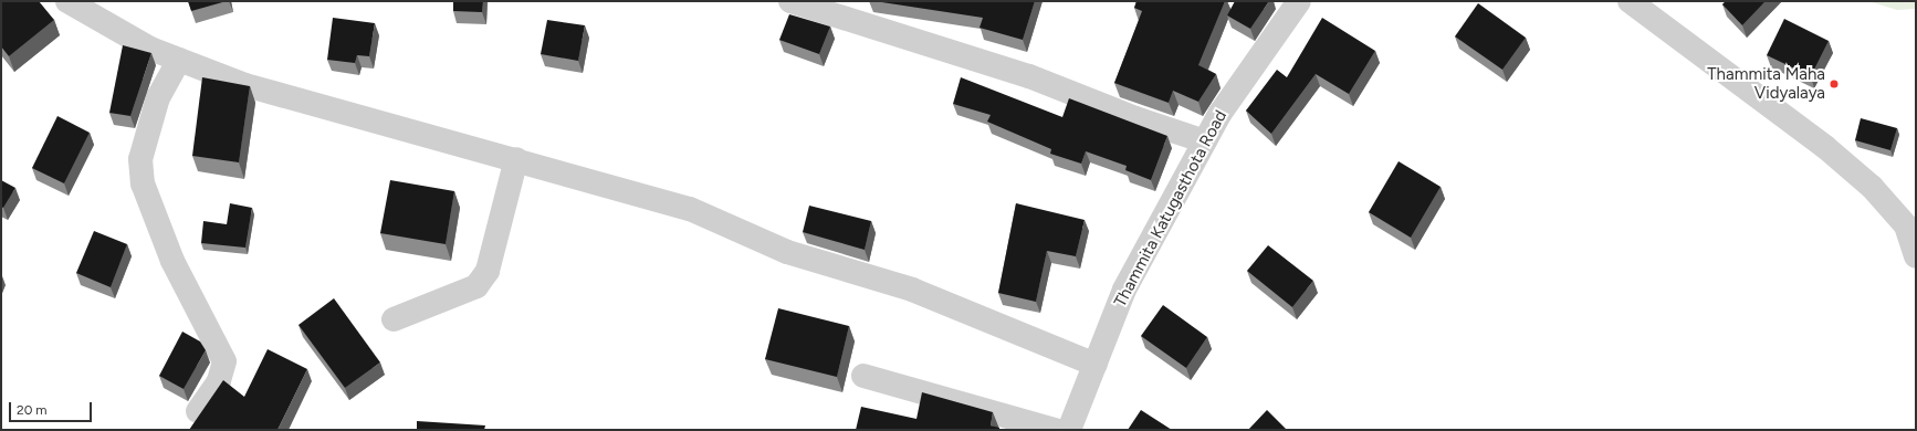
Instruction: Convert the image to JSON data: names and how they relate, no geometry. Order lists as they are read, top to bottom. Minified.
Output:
{"streets":{"street":["Thammita Katugasthota Road"]},"places":["Thammita Maha Vidyalaya"],"scale_bar":"20 m"}
